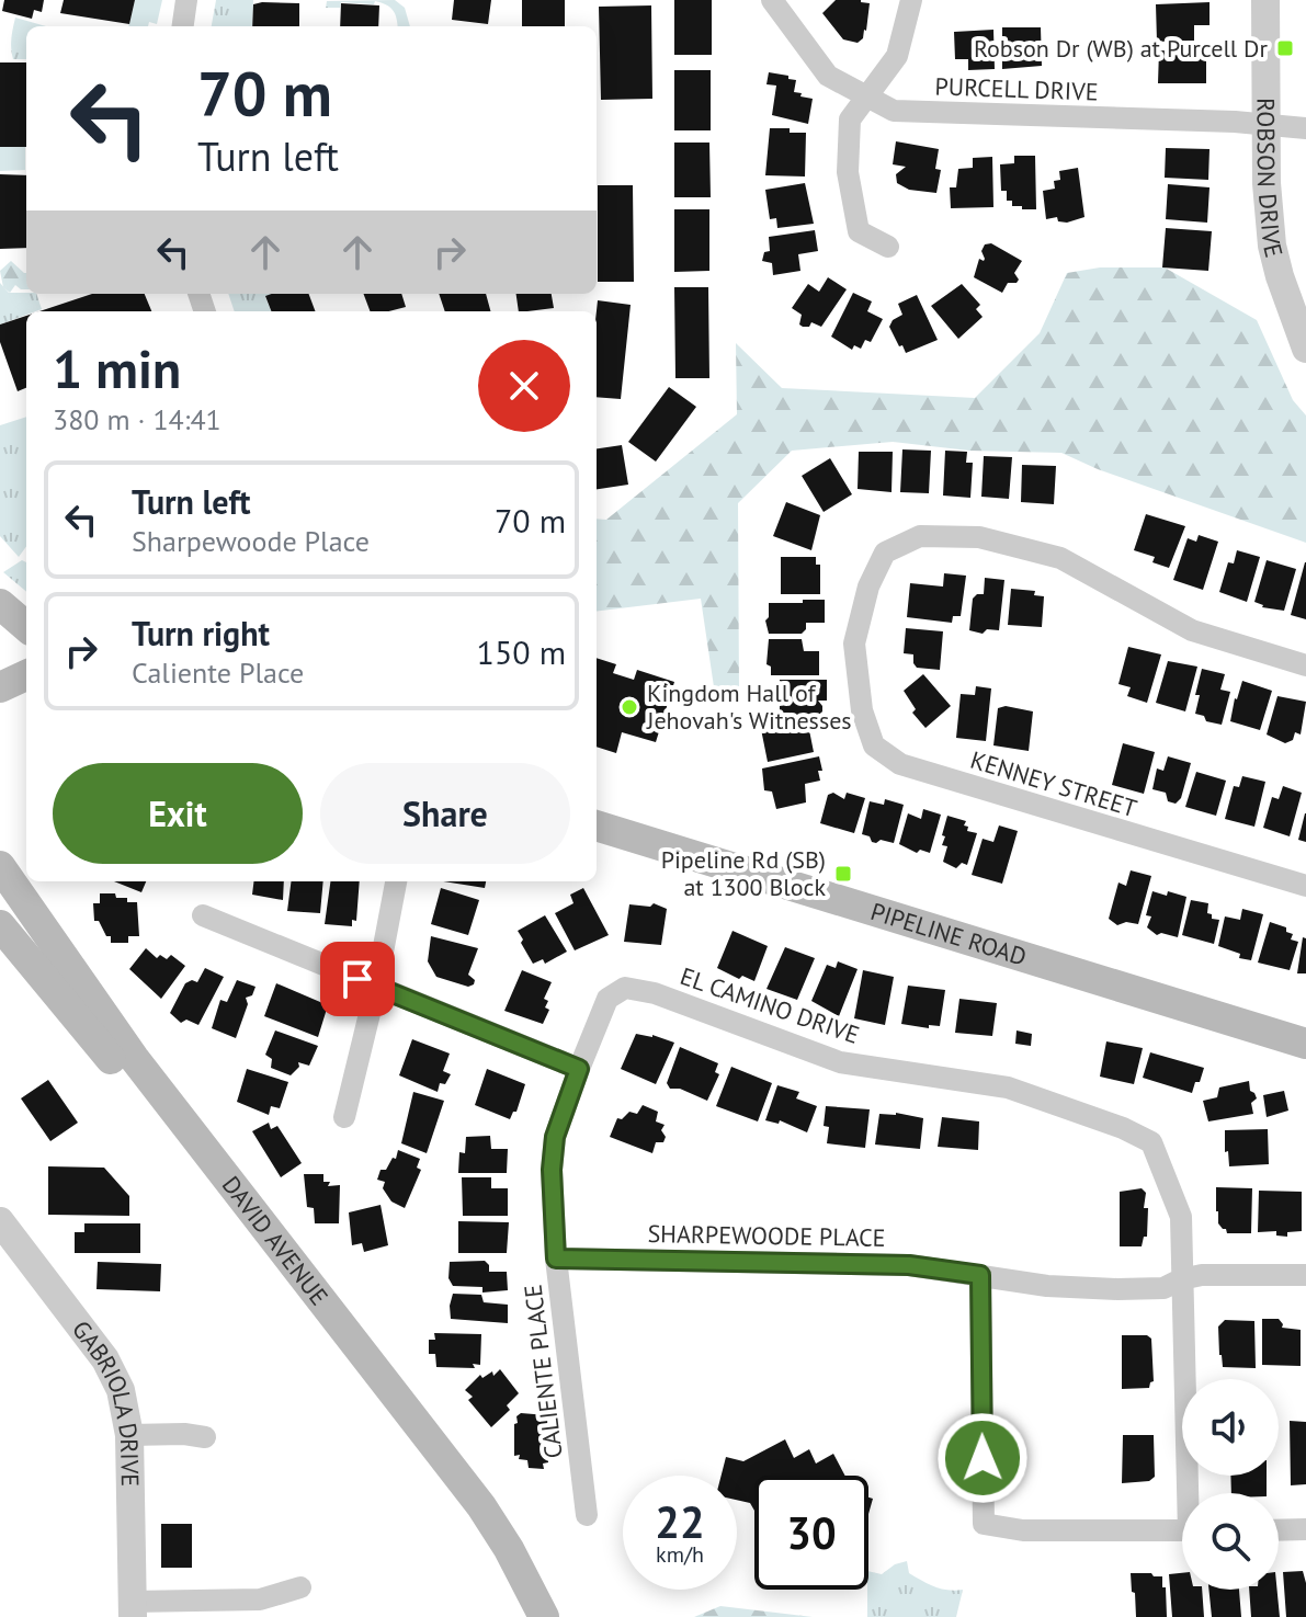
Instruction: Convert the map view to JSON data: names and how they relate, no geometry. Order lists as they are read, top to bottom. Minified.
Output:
{"streets":{"main road":["PIPELINE ROAD","DAVID AVENUE"],"street":["PURCELL DRIVE","ROBSON DRIVE","KENNEY STREET","EL CAMINO DRIVE","SHARPEWOODE PLACE","CALIENTE PLACE","GABRIOLA DRIVE"]},"crossings":[["PURCELL DRIVE","ROBSON DRIVE"],["EL CAMINO DRIVE","SHARPEWOODE PLACE"],["EL CAMINO DRIVE","CALIENTE PLACE"],["SHARPEWOODE PLACE","CALIENTE PLACE"]],"places":{"transit":["Robson Dr (WB) at Purcell Dr","Pipeline Rd (SB) at 1300 Block"],"other":["Kingdom Hall of Jehovah's Witnesses"]},"page":{"turn":["70 m","Turn left"],"heading":["1 min","380 m · 14:41"],"list":[{"name":"Turn left","note":"Sharpewoode Place","value":"70 m"},{"name":"Turn right","note":"Caliente Place","value":"150 m"}],"buttons":["Exit","Share"],"speed":"22 km/h","limit":"30"}}
